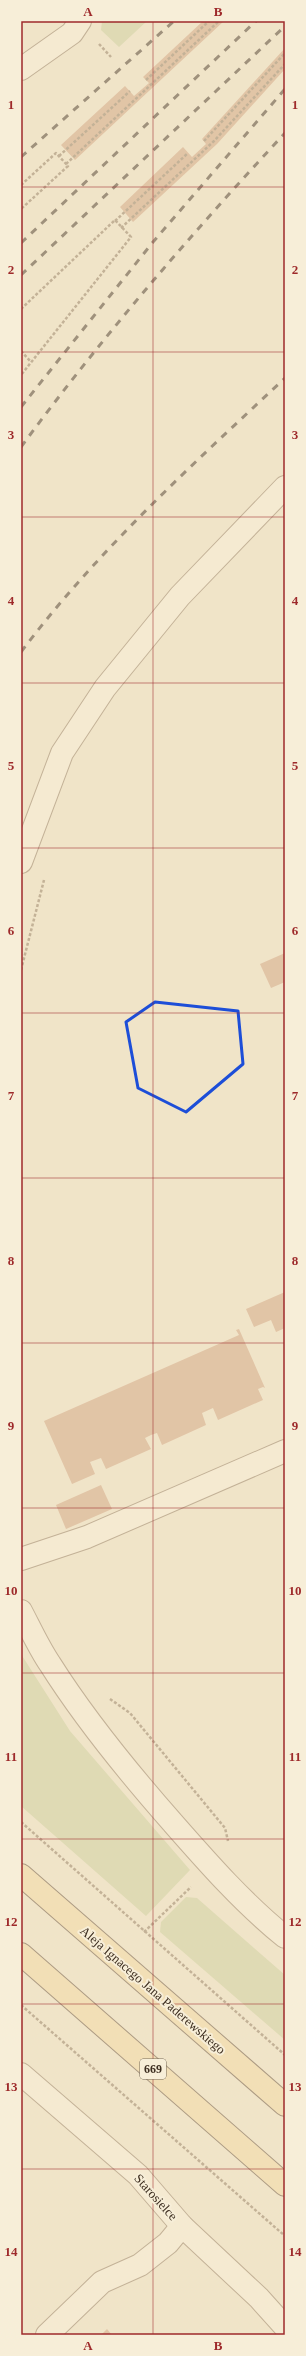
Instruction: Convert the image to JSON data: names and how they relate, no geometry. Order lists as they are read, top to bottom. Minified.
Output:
{"streets":{"main road":["Aleja Ignacego Jana Paderewskiego","669"],"street":["Starosielce"]},"grid":{"columns":["A","B"],"rows":["1","2","3","4","5","6","7","8","9","10","11","12","13","14"]}}
